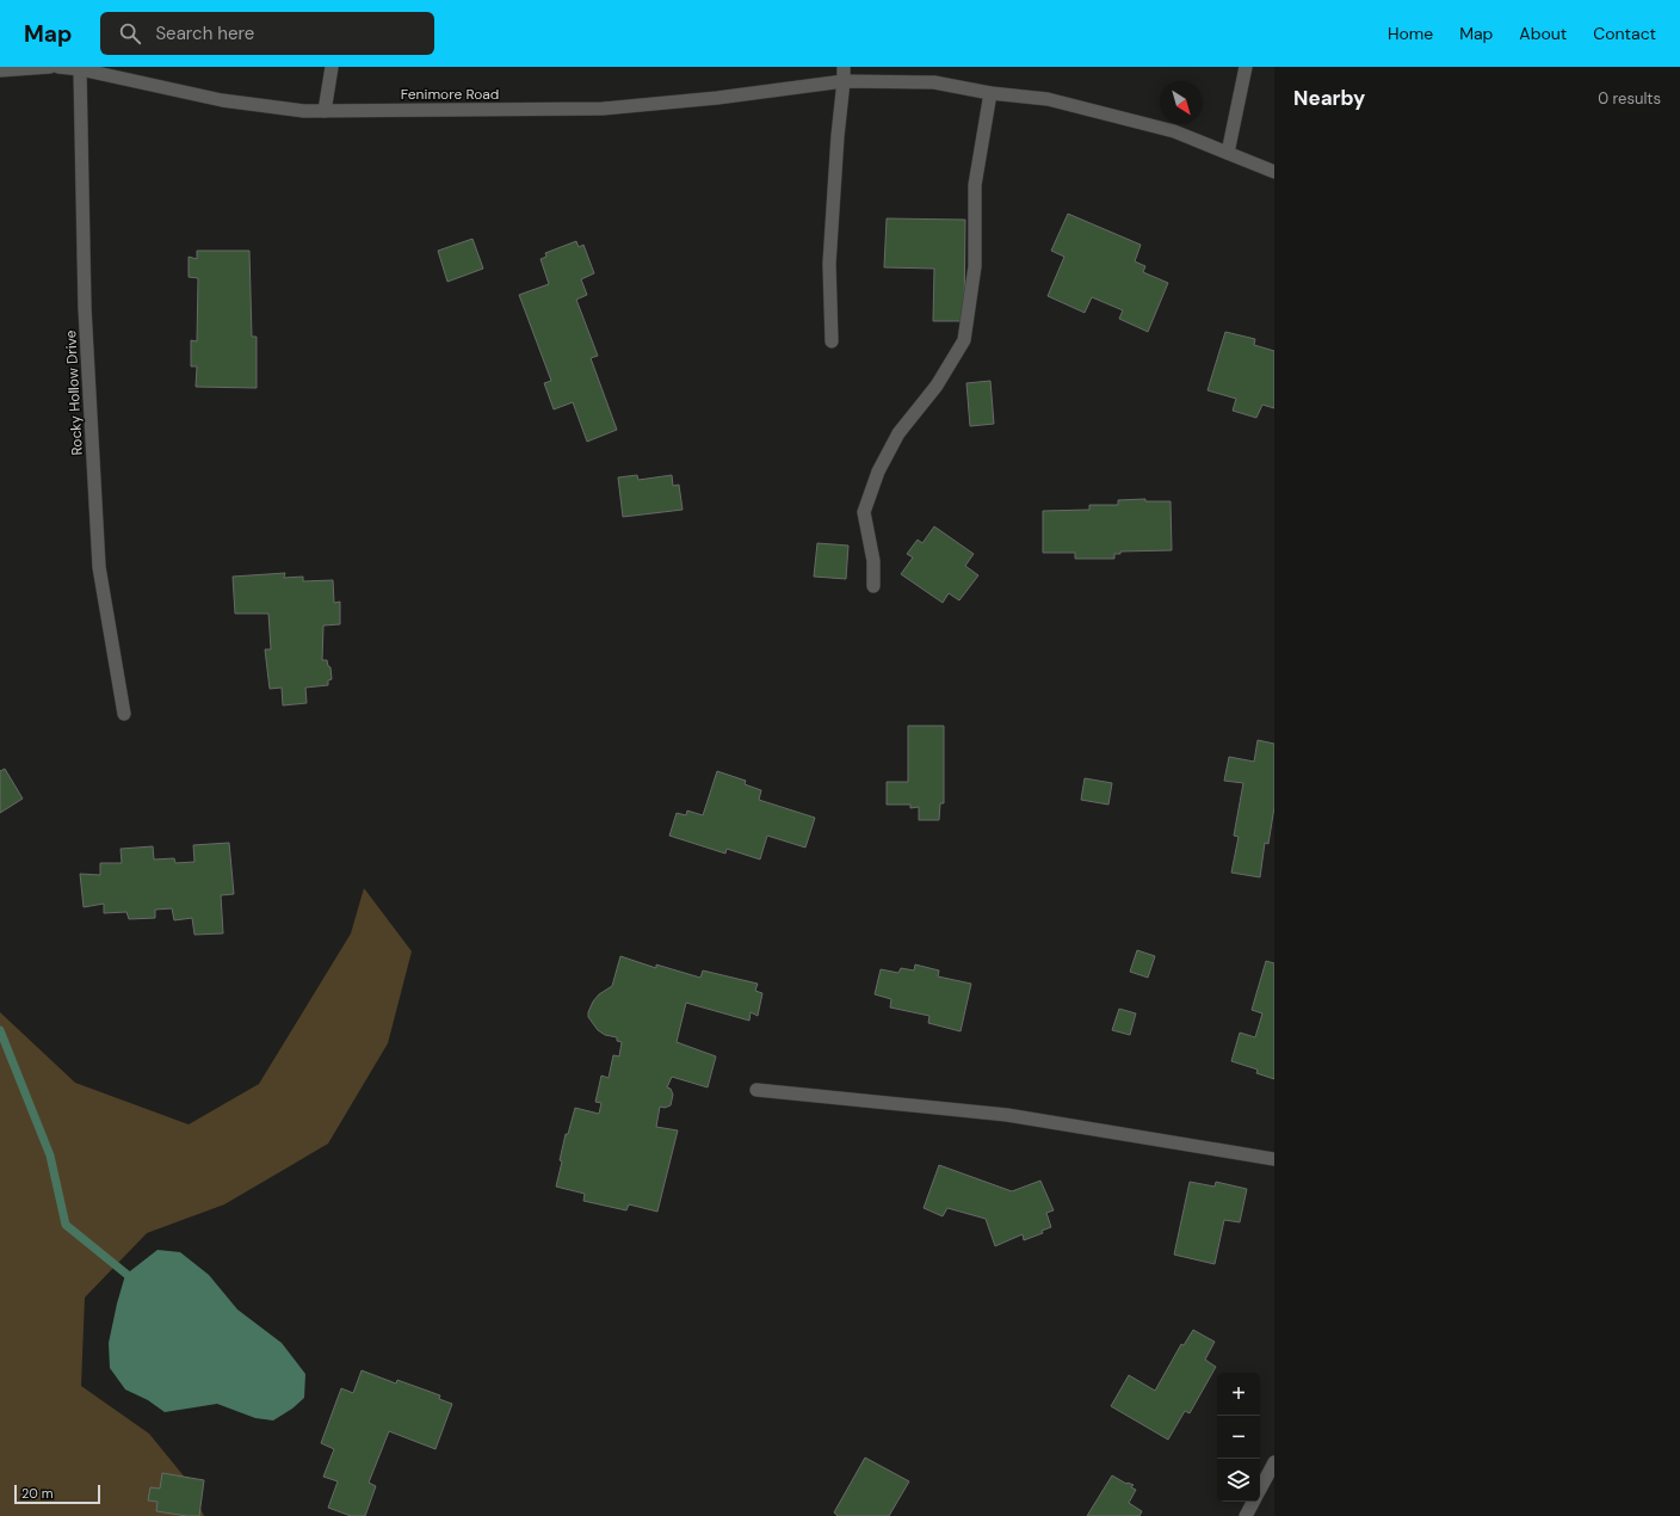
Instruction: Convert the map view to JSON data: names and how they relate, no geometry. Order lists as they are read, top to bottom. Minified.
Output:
{"streets":{"street":["Fenimore Road","Rocky Hollow Drive"]},"crossings":[["Fenimore Road","Rocky Hollow Drive"]],"scale_bar":"20 m","north":"bottom right","page":{"header":"Map","search":"Search here","nav":["Home","Map","About","Contact"],"heading":["Nearby","0 results"],"map_buttons":["+","−"],"scale":"20 m"}}
